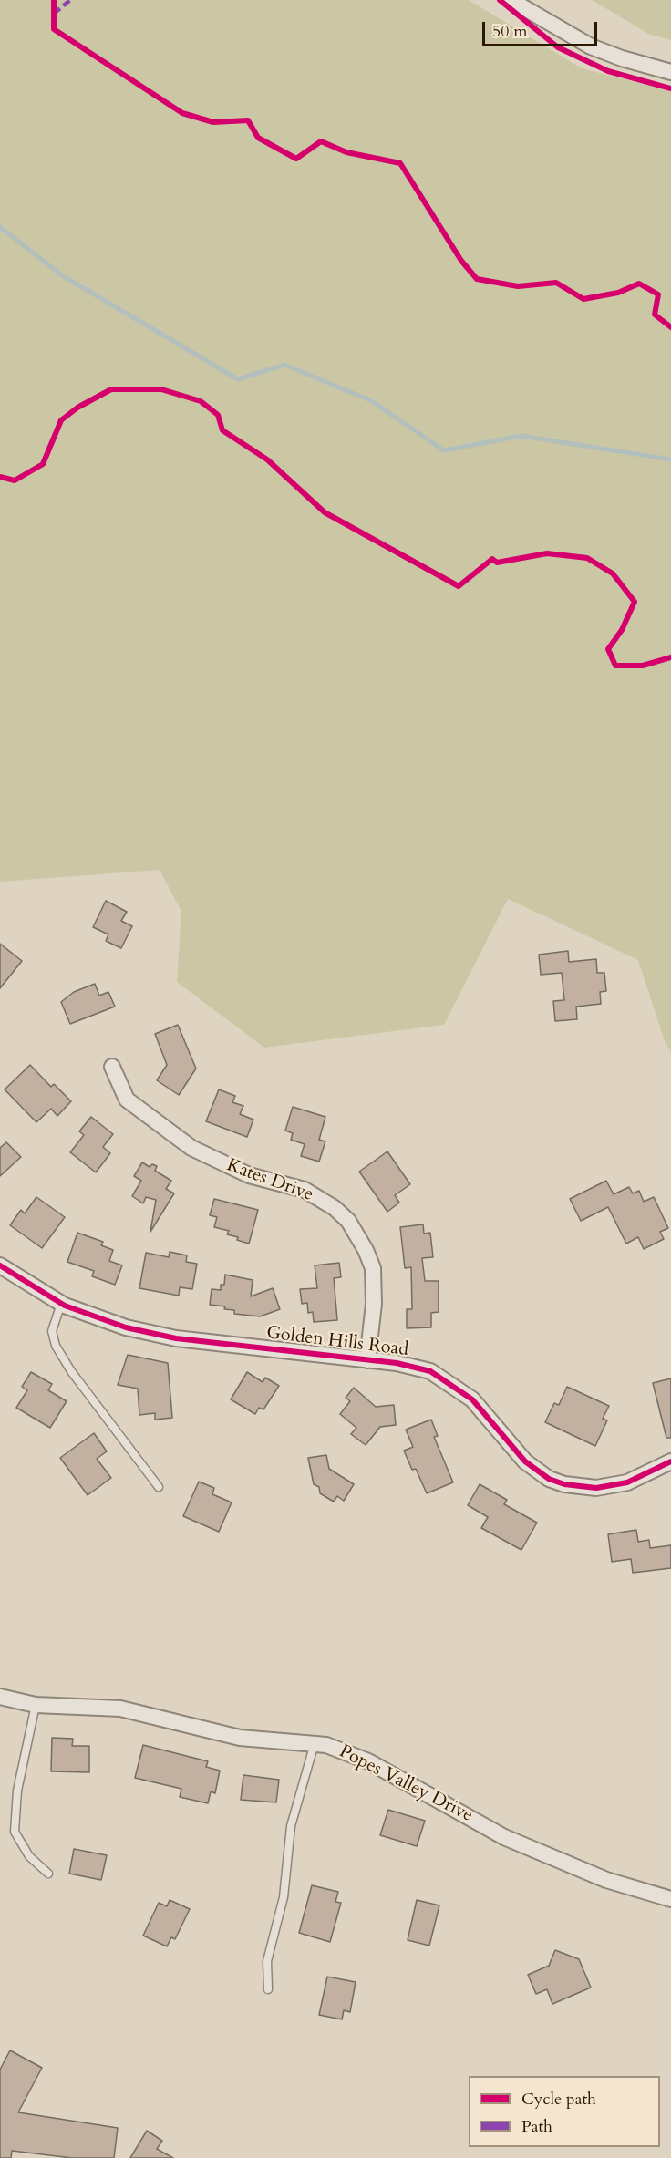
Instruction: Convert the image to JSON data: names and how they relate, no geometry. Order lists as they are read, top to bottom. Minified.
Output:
{"streets":{"street":["Kates Drive","Golden Hills Road","Popes Valley Drive"]},"crossings":[["Kates Drive","Golden Hills Road"]],"legend":["Cycle path","Path"],"scale_bar":"50 m"}
